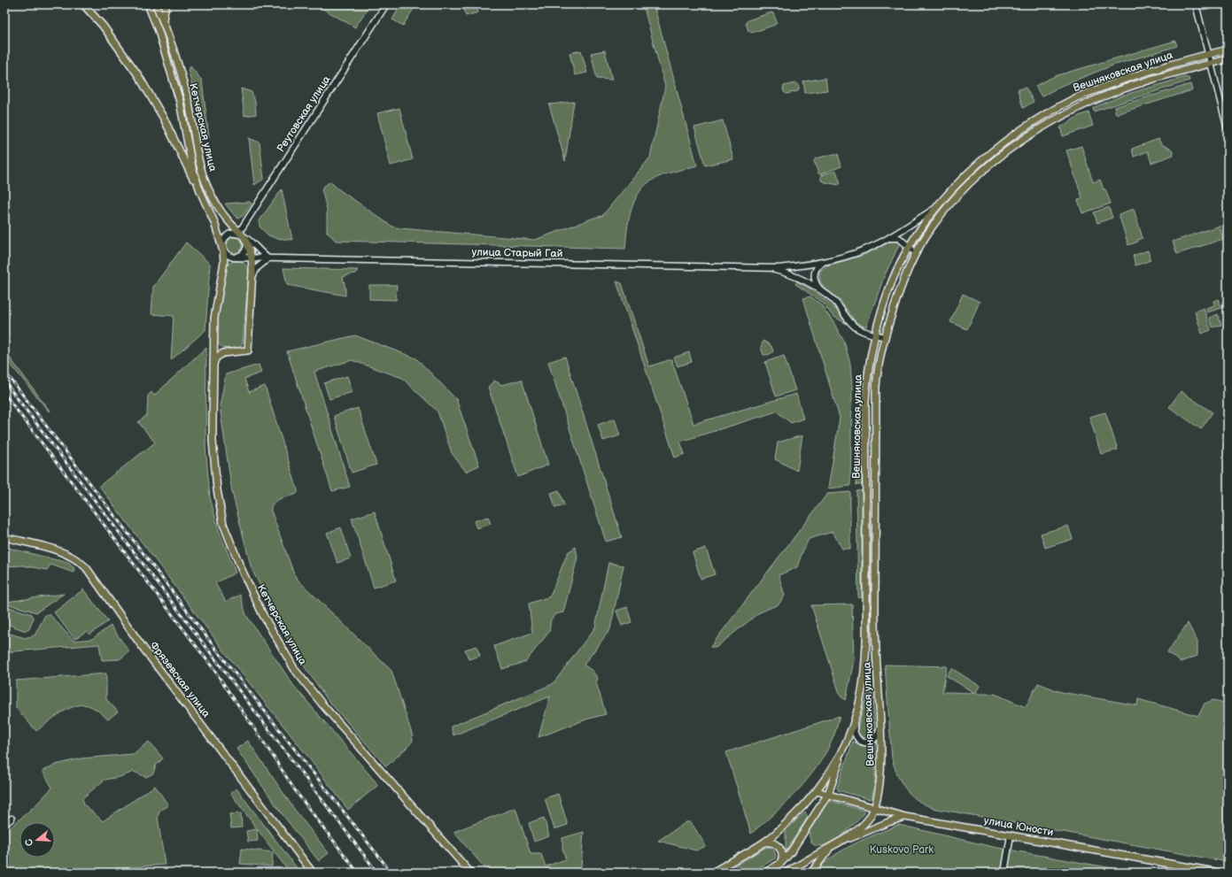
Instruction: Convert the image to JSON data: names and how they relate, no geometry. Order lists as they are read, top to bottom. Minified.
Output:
{"streets":{"main road":["Вешняковская улица","Кетчерская улица","Фрязевская улица","улица Юности"],"street":["Реутовская улица","улица Старый Гай"]},"crossings":[["Вешняковская улица","улица Старый Гай"],["Вешняковская улица","улица Юности"],["Реутовская улица","Кетчерская улица"],["Реутовская улица","улица Старый Гай"],["Кетчерская улица","улица Старый Гай"]],"parks":["Kuskovo Park"],"north":"left"}
